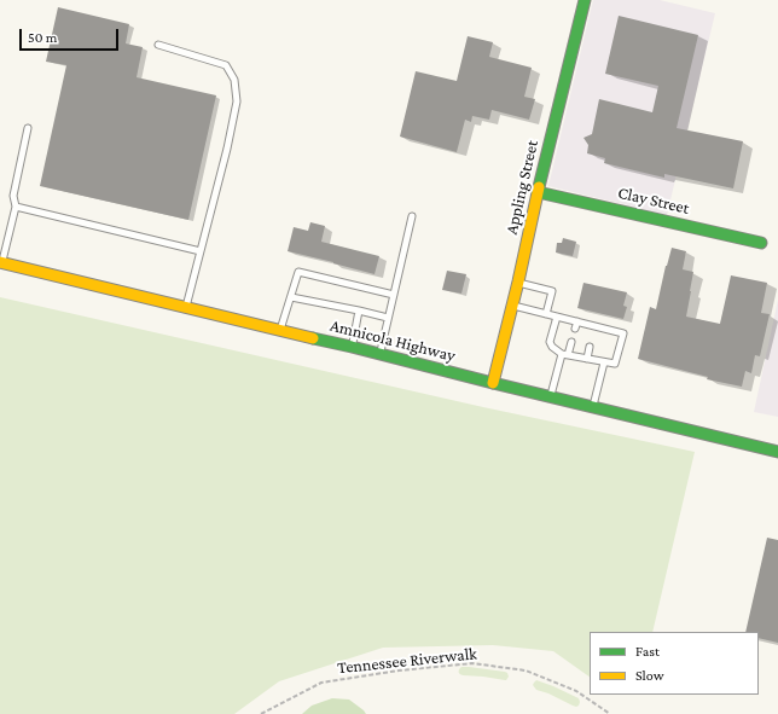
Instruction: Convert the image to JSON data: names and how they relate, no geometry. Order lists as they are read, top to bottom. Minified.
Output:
{"streets":{"main road":["Appling Street","Clay Street","Amnicola Highway"],"path":["Tennessee Riverwalk"]},"crossings":[["Appling Street","Clay Street"],["Appling Street","Amnicola Highway"]],"legend":["Fast","Slow"],"scale_bar":"50 m"}
